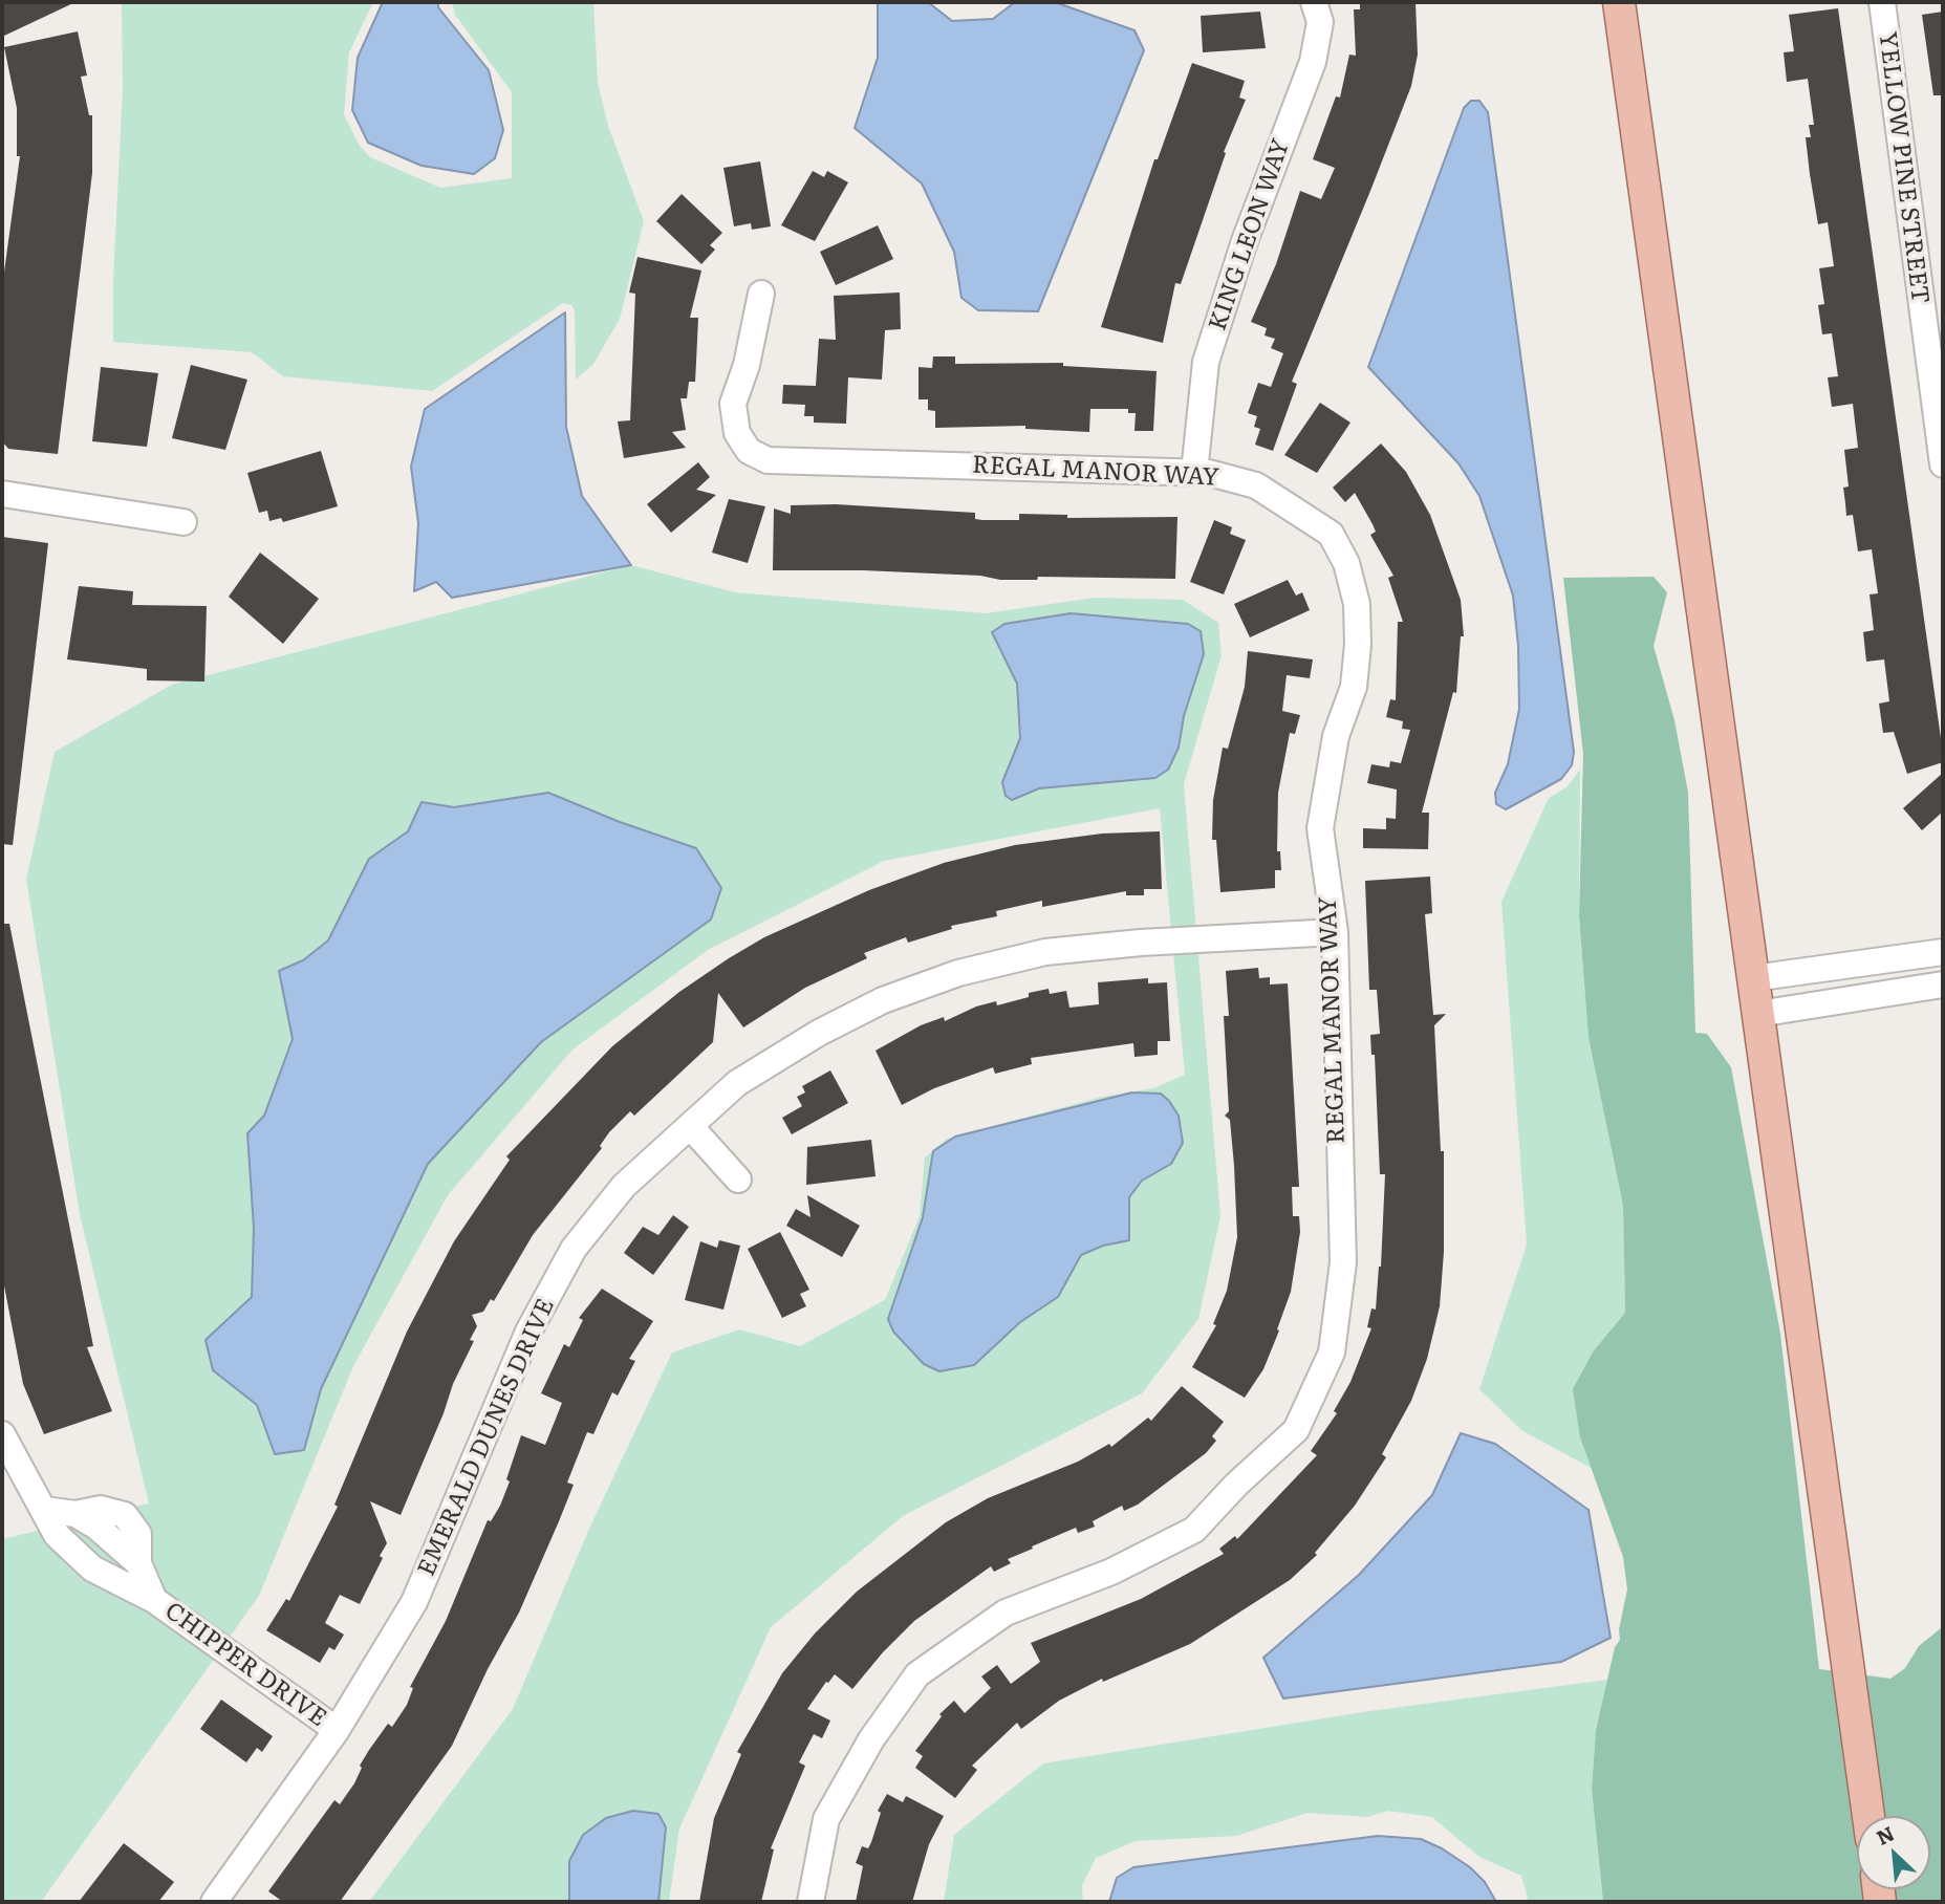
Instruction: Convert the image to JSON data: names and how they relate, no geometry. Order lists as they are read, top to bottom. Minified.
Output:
{"streets":{"street":["YELLOW PINE STREET","KING LEON WAY","REGAL MANOR WAY","EMERALD DUNES DRIVE","CHIPPER DRIVE"]},"crossings":[["KING LEON WAY","REGAL MANOR WAY"],["REGAL MANOR WAY","EMERALD DUNES DRIVE"],["EMERALD DUNES DRIVE","CHIPPER DRIVE"]],"north":"top left"}
